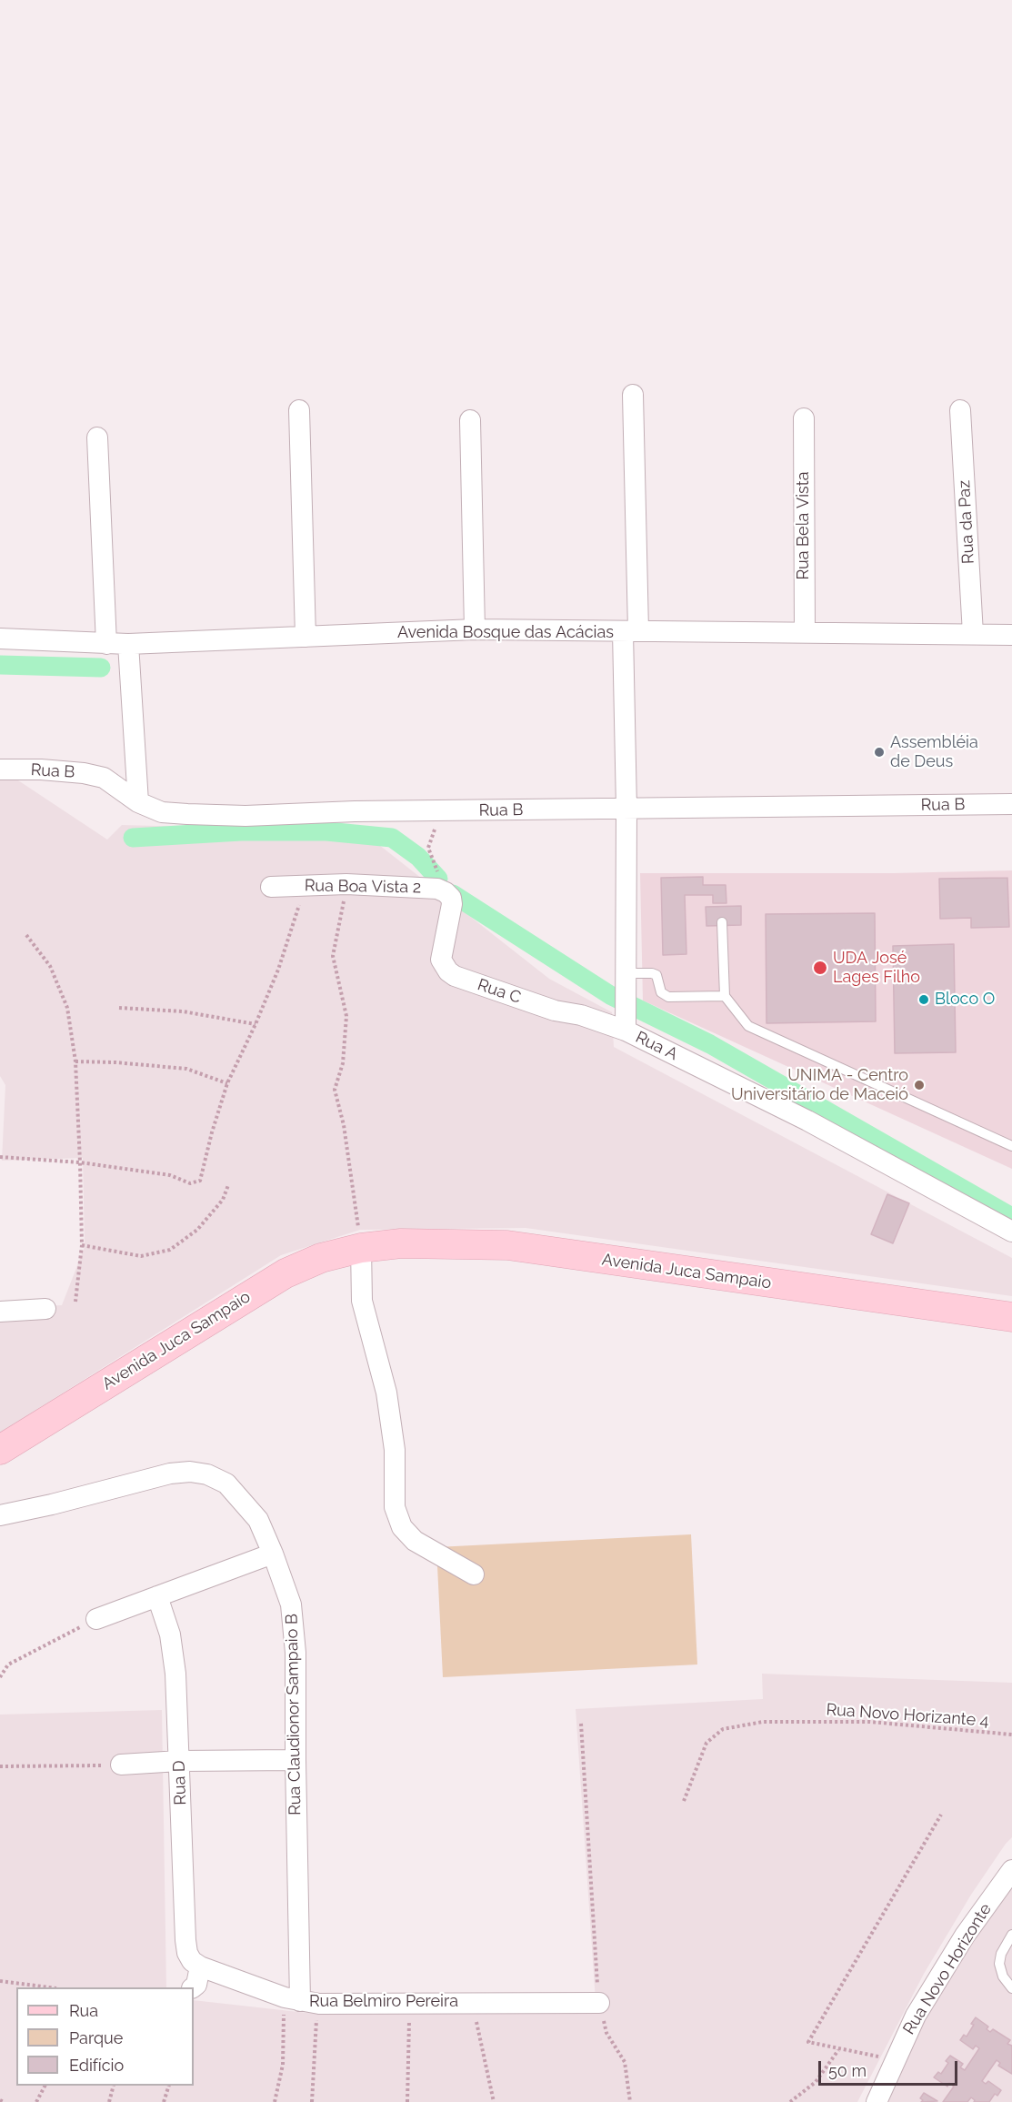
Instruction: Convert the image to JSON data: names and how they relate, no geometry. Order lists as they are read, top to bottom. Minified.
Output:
{"streets":{"main road":["Avenida Juca Sampaio"],"street":["Rua da Paz","Rua Bela Vista","Avenida Bosque das Acácias","Rua B","Rua Boa Vista 2","Rua C","Rua A","Rua Claudionor Sampaio B","Rua D","Rua Novo Horizonte","Rua Belmiro Pereira"],"path":["Rua Novo Horizante 4"]},"crossings":[["Rua da Paz","Avenida Bosque das Acácias"],["Rua Bela Vista","Avenida Bosque das Acácias"],["Avenida Bosque das Acácias","Rua A"],["Rua B","Rua A"],["Rua Boa Vista 2","Rua C"],["Rua C","Rua A"],["Rua Claudionor Sampaio B","Rua Belmiro Pereira"],["Rua D","Rua Belmiro Pereira"]],"places":["Assembléia de Deus","UDA José Lages Filho","Bloco O","UNIMA - Centro Universitário de Maceió"],"legend":["Rua","Parque","Edifício"],"scale_bar":"50 m"}
